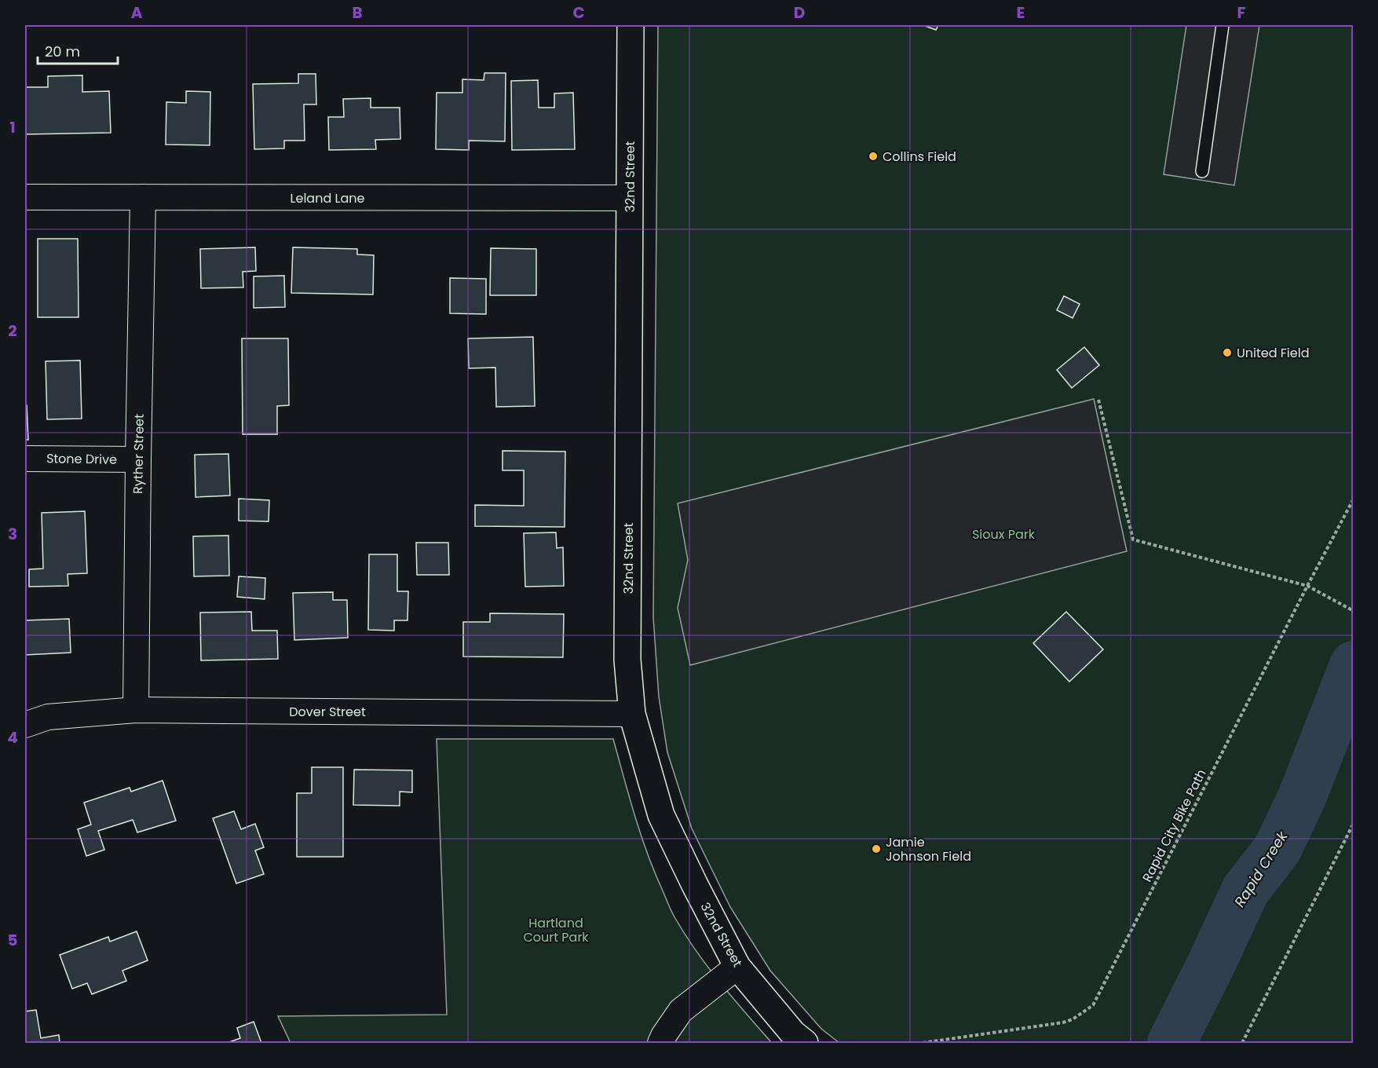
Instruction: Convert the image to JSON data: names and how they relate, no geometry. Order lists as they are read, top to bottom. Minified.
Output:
{"streets":{"street":["32nd Street","Leland Lane","Ryther Street","Stone Drive","Dover Street"],"path":["Rapid City Bike Path"]},"crossings":[["32nd Street","Leland Lane"],["32nd Street","Dover Street"],["Leland Lane","Ryther Street"],["Ryther Street","Stone Drive"],["Ryther Street","Dover Street"]],"water":["Rapid Creek"],"parks":["Sioux Park","Hartland Court Park"],"places":["Collins Field","United Field","Jamie Johnson Field"],"scale_bar":"20 m","grid":{"columns":["A","B","C","D","E","F"],"rows":["1","2","3","4","5"]}}
